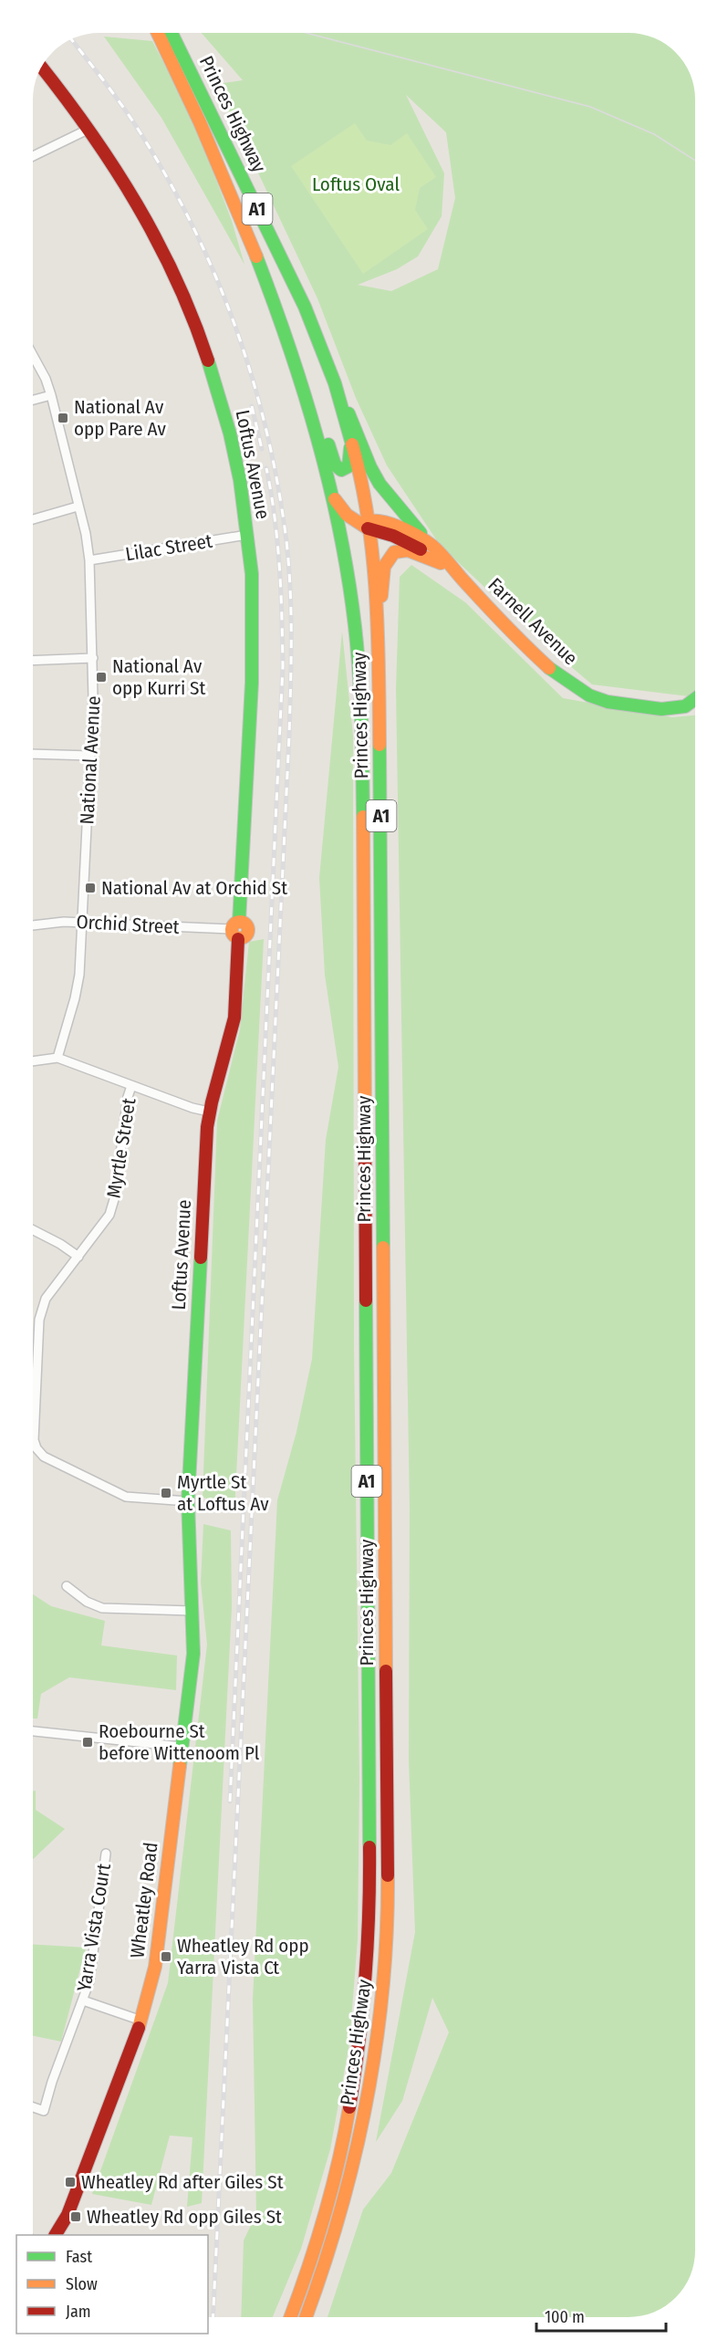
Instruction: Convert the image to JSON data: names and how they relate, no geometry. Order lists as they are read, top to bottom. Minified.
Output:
{"streets":{"main road":["Princes Highway","A1","Loftus Avenue","Farnell Avenue","Wheatley Road"],"street":["Lilac Street","National Avenue","Orchid Street","Myrtle Street","Yarra Vista Court"]},"crossings":[["Princes Highway","Farnell Avenue"],["Loftus Avenue","Lilac Street"],["Loftus Avenue","Orchid Street"],["Loftus Avenue","Myrtle Street"],["Loftus Avenue","Wheatley Road"],["Lilac Street","National Avenue"],["National Avenue","Orchid Street"],["Wheatley Road","Yarra Vista Court"]],"parks":["Loftus Oval"],"places":{"transit":["National Av opp Pare Av","National Av opp Kurri St","National Av at Orchid St","Myrtle St at Loftus Av","Roebourne St before Wittenoom Pl","Wheatley Rd opp Yarra Vista Ct","Wheatley Rd after Giles St","Wheatley Rd opp Giles St"]},"legend":["Fast","Slow","Jam"],"scale_bar":"100 m"}
